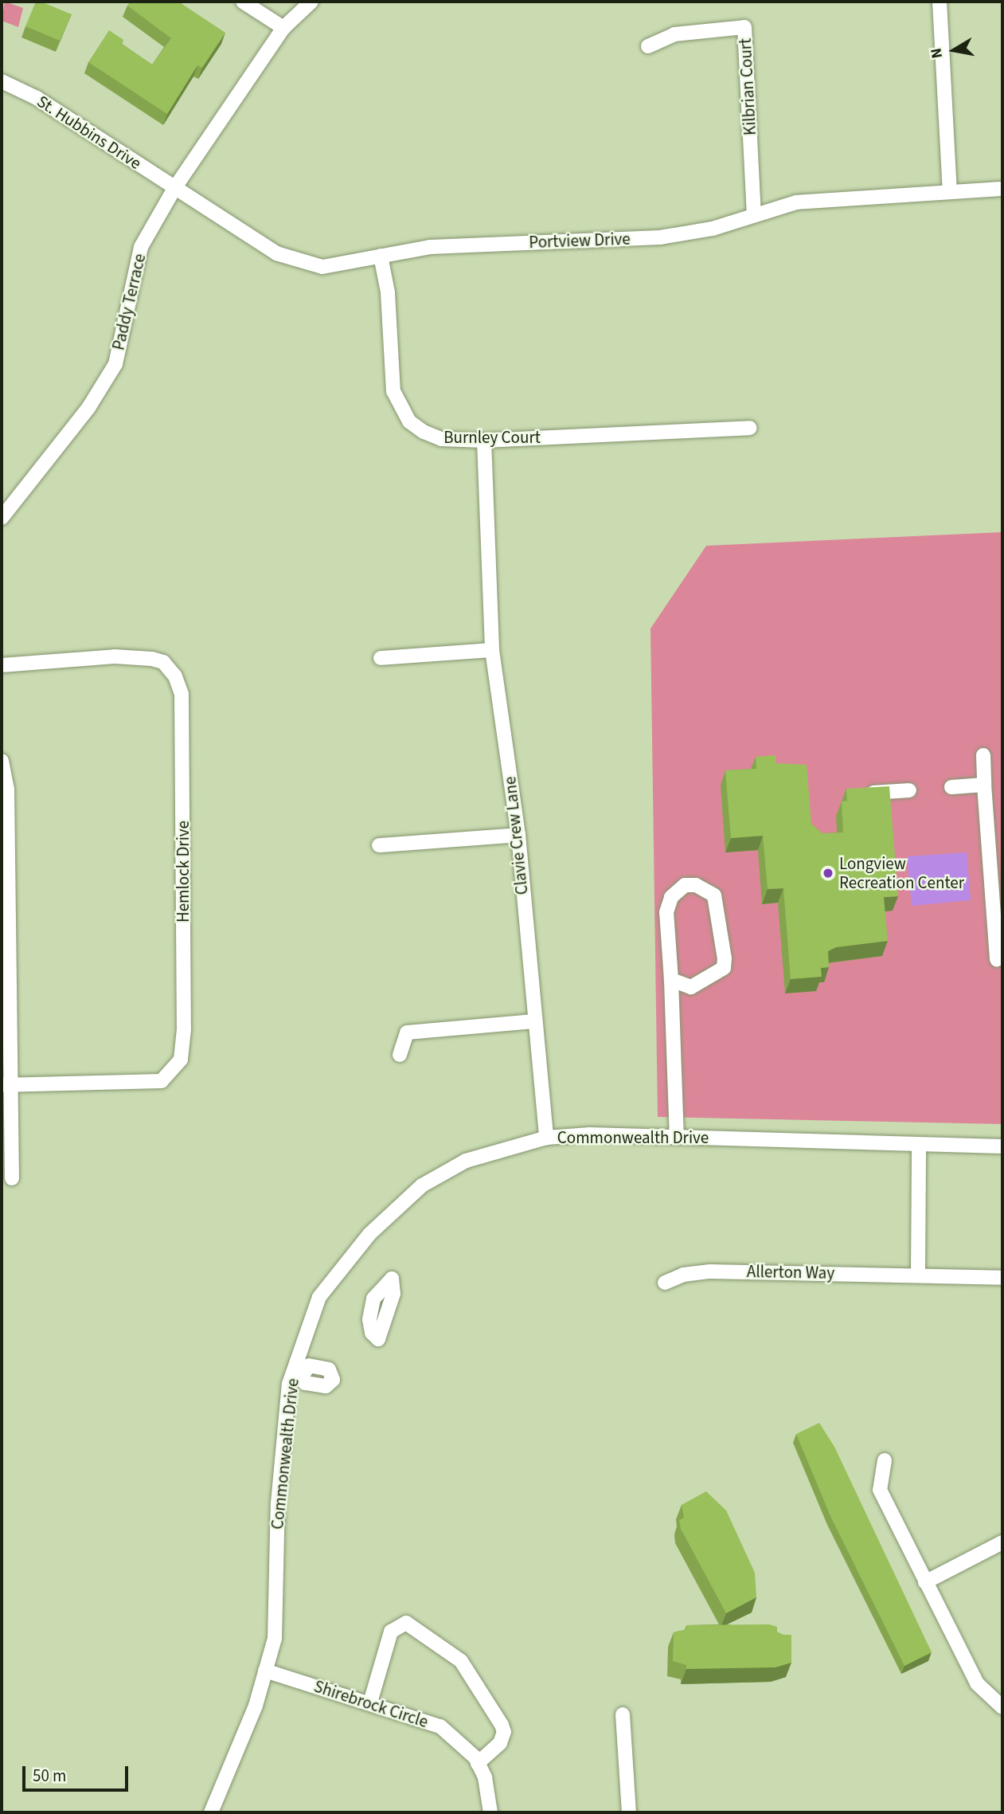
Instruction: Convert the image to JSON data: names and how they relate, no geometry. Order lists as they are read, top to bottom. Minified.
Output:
{"streets":{"street":["Kilbrian Court","St. Hubbins Drive","Portview Drive","Paddy Terrace","Burnley Court","Clavie Crew Lane","Hemlock Drive","Commonwealth Drive","Allerton Way","Shirebrock Circle"]},"crossings":[["Kilbrian Court","Portview Drive"],["St. Hubbins Drive","Portview Drive"],["St. Hubbins Drive","Paddy Terrace"],["Portview Drive","Paddy Terrace"],["Portview Drive","Burnley Court"],["Burnley Court","Clavie Crew Lane"],["Clavie Crew Lane","Commonwealth Drive"],["Commonwealth Drive","Shirebrock Circle"]],"places":["Longview Recreation Center"],"scale_bar":"50 m","north":"left"}
